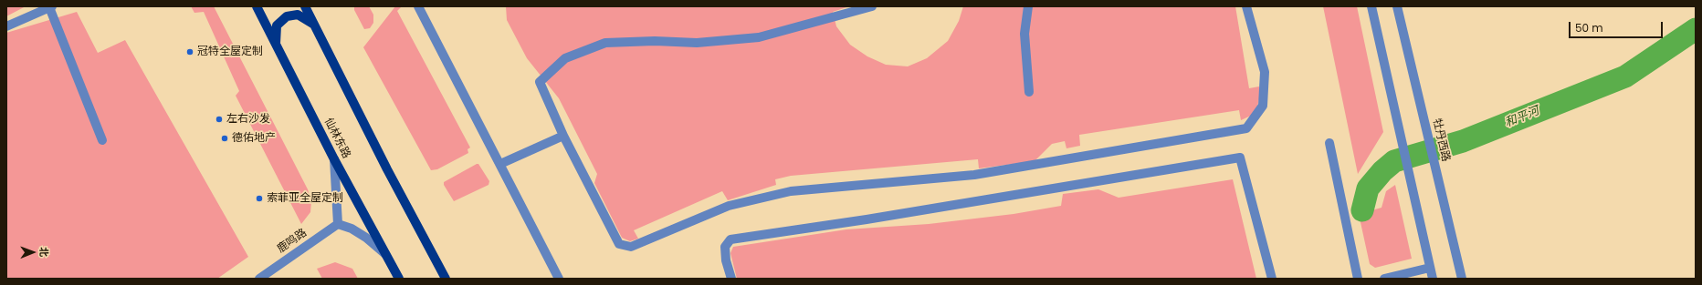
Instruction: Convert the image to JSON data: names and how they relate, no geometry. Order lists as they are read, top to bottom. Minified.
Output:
{"streets":{"main road":["仙林东路"],"street":["牡丹西路","鹿鸣路"]},"water":["和平河"],"places":["冠特全屋定制","左右沙发","德佑地产","索菲亚全屋定制"],"scale_bar":"50 m","north":"right"}
